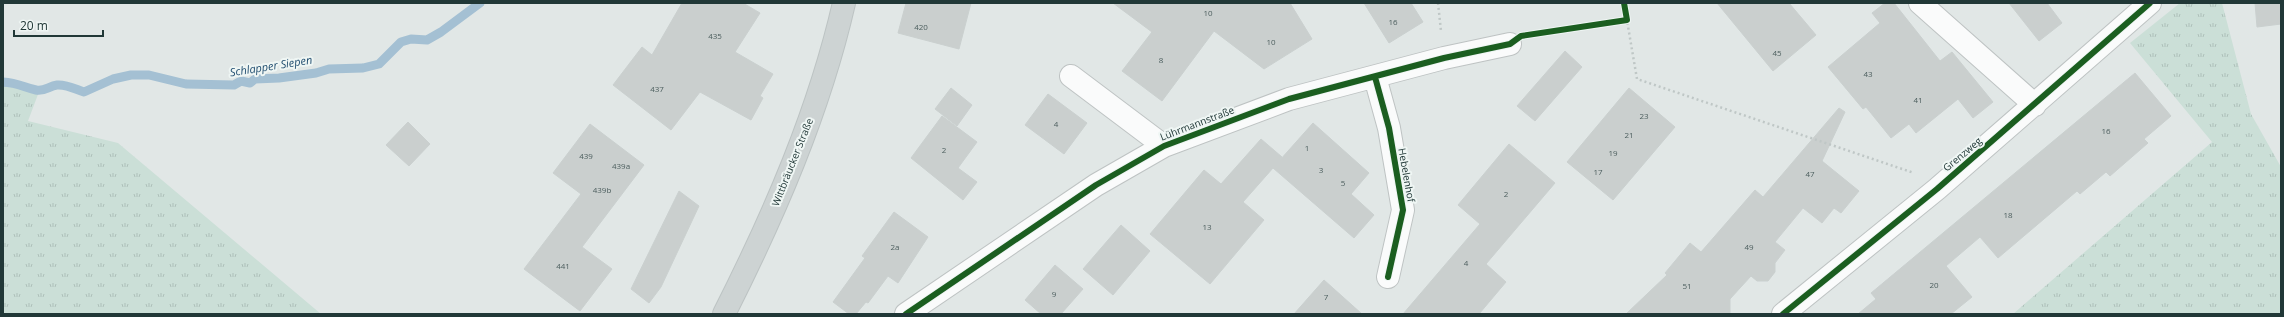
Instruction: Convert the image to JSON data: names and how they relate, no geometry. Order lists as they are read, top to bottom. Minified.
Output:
{"streets":{"main road":["Wittbräucker Straße"],"street":["Lührmannstraße","Grenzweg","Hebelenhof"]},"crossings":[["Lührmannstraße","Hebelenhof"]],"water":["Schlapper Siepen"],"house_numbers":["10","16","420","435","10","45","8","43","437","41","23","4","16","21","1","2","19","439","439a","3","17","47","5","439b","2","18","13","2a","49","4","441","20","51","9","7"],"scale_bar":"20 m"}
